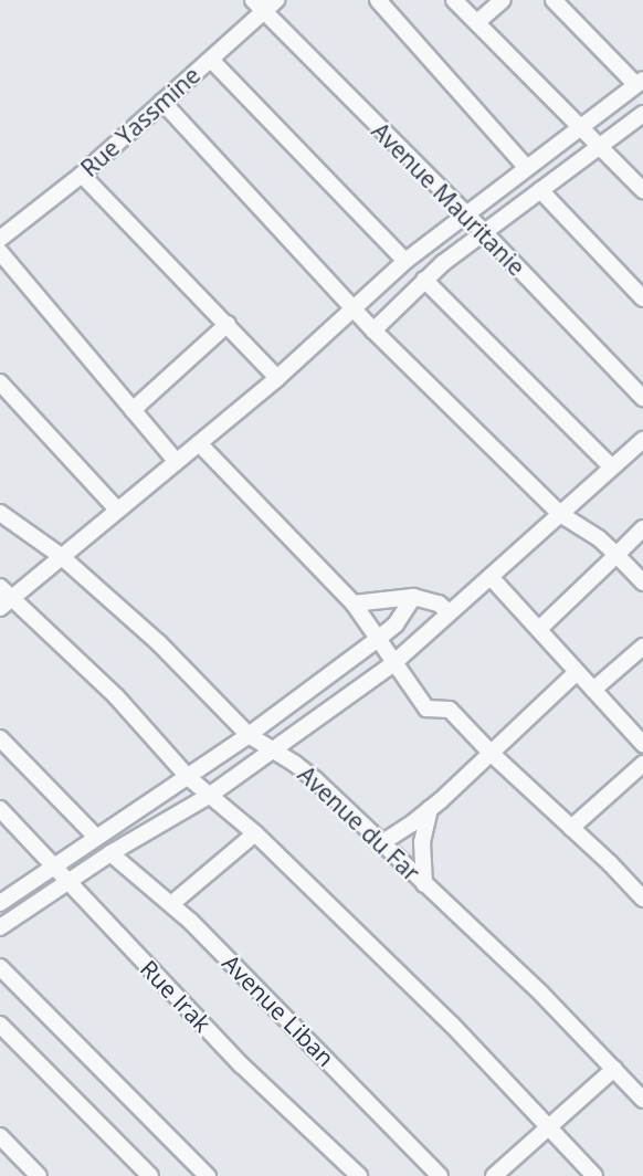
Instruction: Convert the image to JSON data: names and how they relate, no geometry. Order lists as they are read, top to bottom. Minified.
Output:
{"streets":{"street":["Rue Yassmine","Avenue Mauritanie","Avenue du Far","Rue Irak","Avenue Liban"]},"crossings":[["Rue Yassmine","Avenue Mauritanie"]]}
